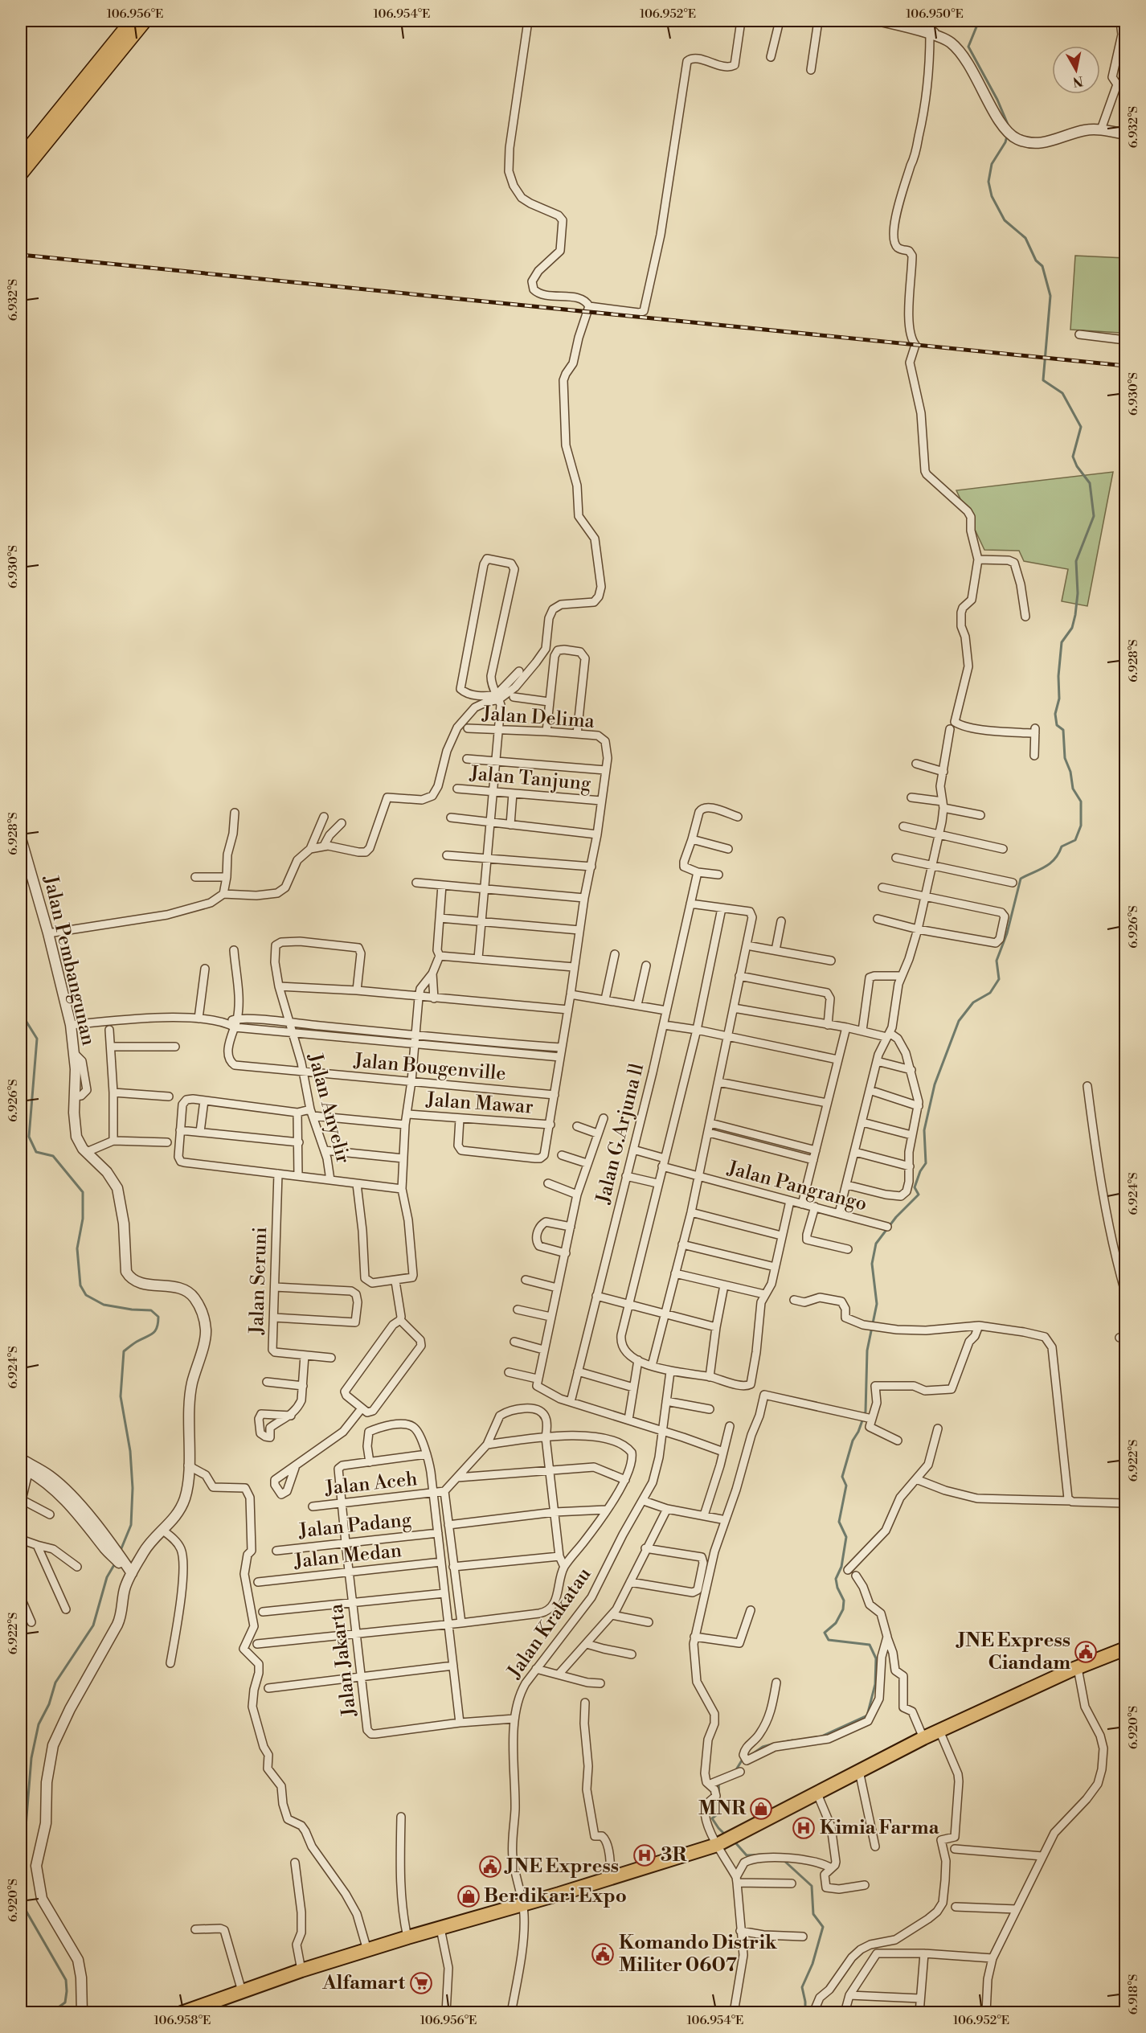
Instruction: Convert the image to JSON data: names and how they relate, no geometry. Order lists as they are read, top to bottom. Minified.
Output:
{"streets":{"street":["Jalan Delima","Jalan Tanjung","Jalan Pembangunan","Jalan Bougenville","Jalan Mawar","Jalan Anyelir","Jalan G.Arjuna ll","Jalan Pangrango","Jalan Seruni","Jalan Aceh","Jalan Padang","Jalan Medan","Jalan Krakatau","Jalan Jakarta"]},"crossings":[["Jalan Bougenville","Jalan Anyelir"],["Jalan Aceh","Jalan Jakarta"],["Jalan Padang","Jalan Jakarta"],["Jalan Medan","Jalan Jakarta"],["Jalan Krakatau","Jalan Jakarta"]],"places":{"public building":["JNE Express Ciandam","JNE Express","Komando Distrik Militer 0607"],"shop":["MNR","Berdikari Expo"],"hospital":["Kimia Farma","3R"],"supermarket":["Alfamart"]},"north":"bottom","coordinates":["106.956°E","106.954°E","106.952°E","106.950°E","6.932°S","6.930°S","6.928°S","6.926°S","6.924°S","6.922°S","6.920°S","6.918°S","106.958°E"]}
